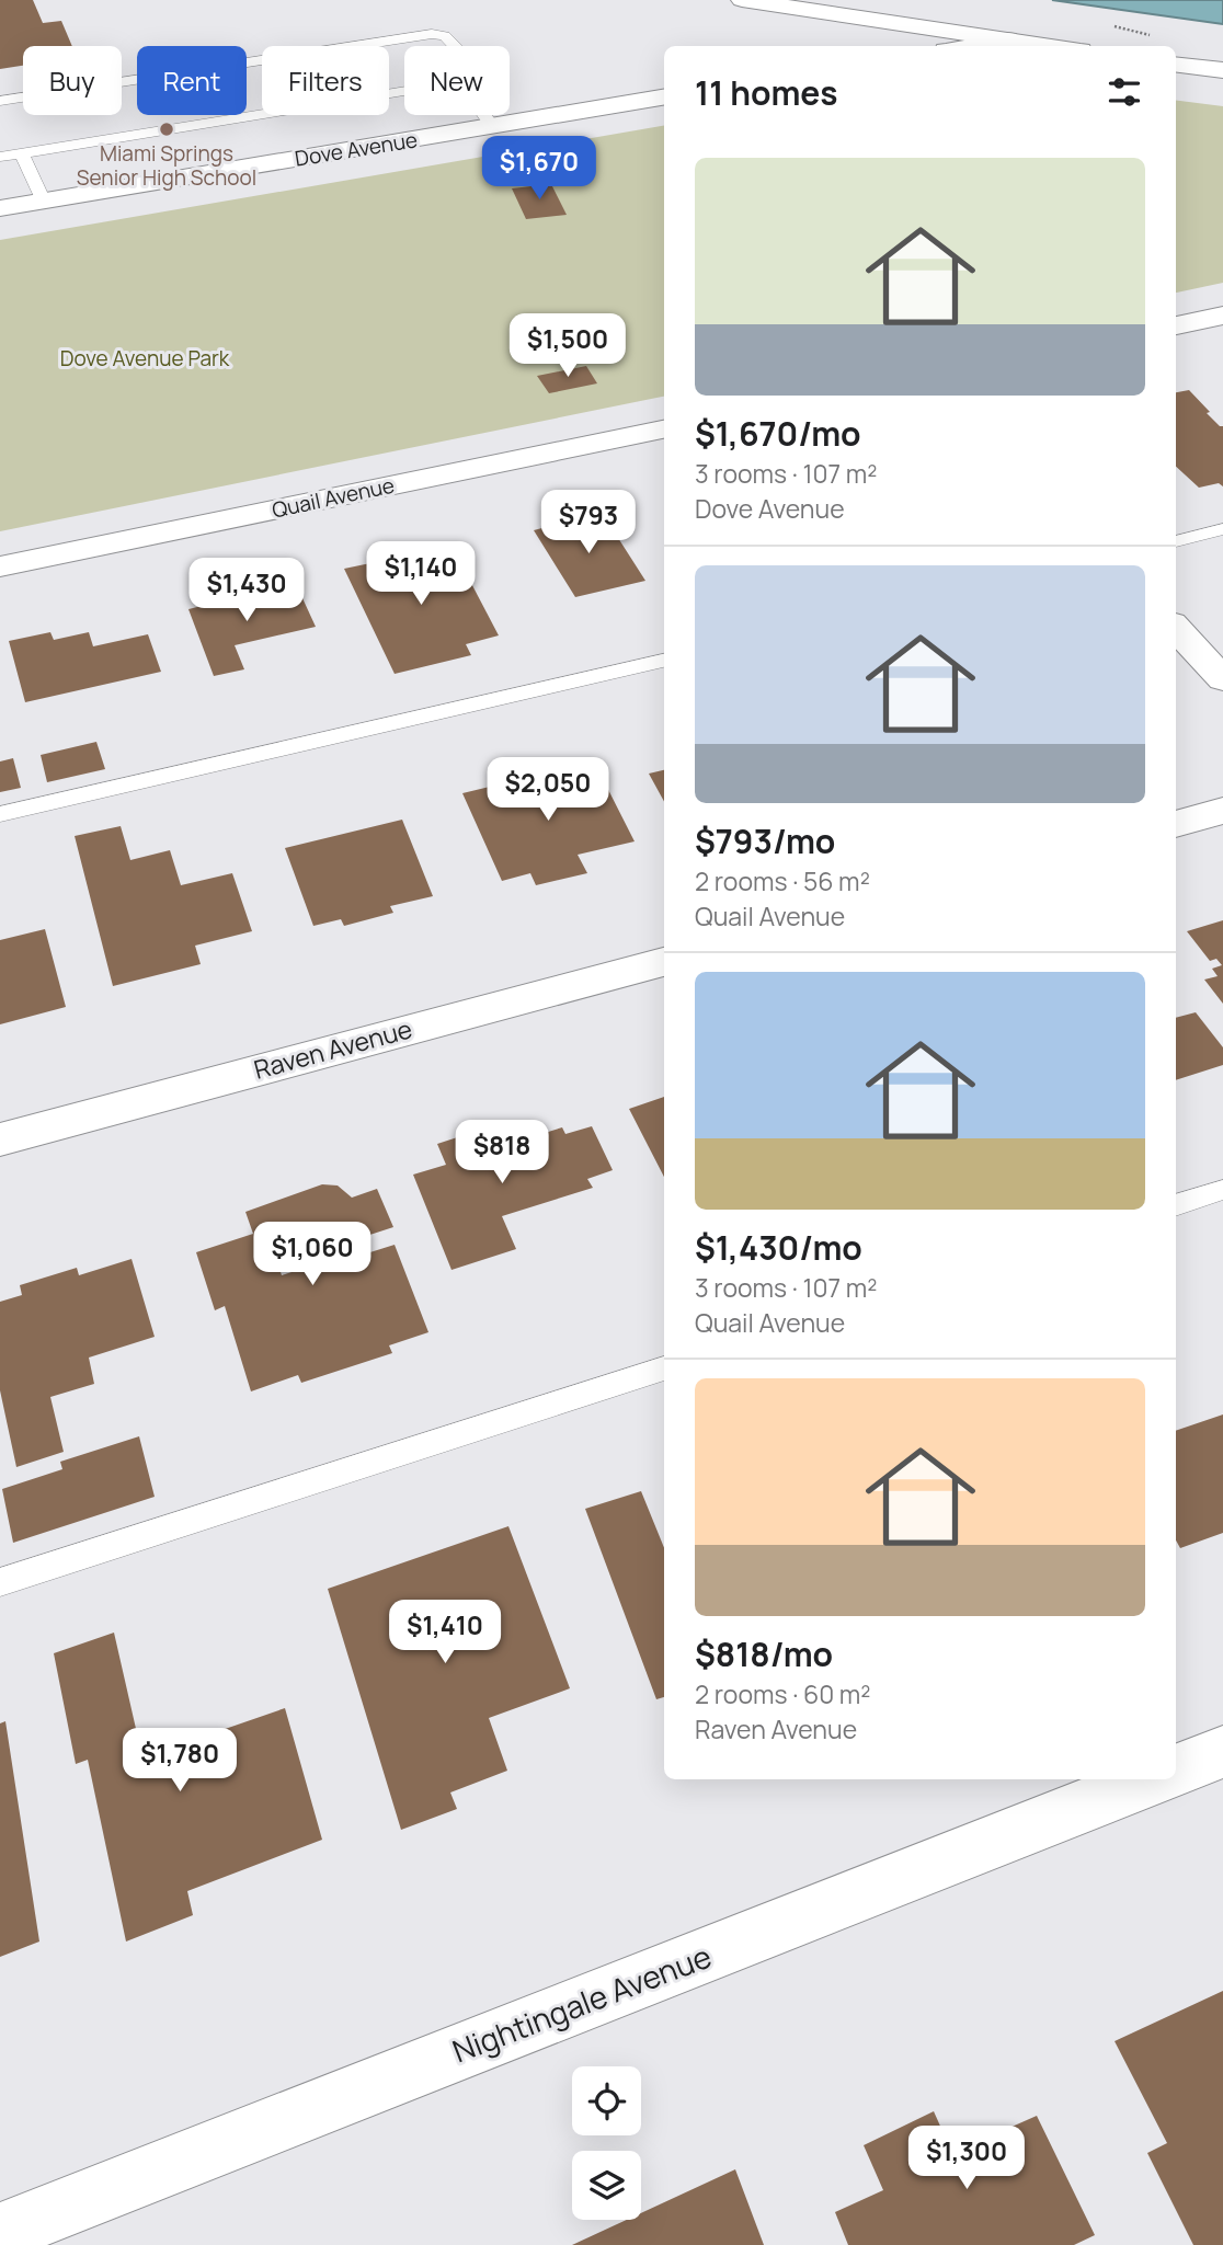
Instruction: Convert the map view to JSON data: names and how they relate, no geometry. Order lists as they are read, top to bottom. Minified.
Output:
{"streets":{"street":["Dove Avenue","Quail Avenue","Raven Avenue","Nightingale Avenue"]},"parks":["Dove Avenue Park"],"places":["Miami Springs Senior High School"],"page":{"chip":["Buy","Rent","Filters","New"],"heading":"11 homes","price":["$1,670","$1,500","$793","$1,140","$1,430","$2,050","$818","$1,060","$1,410","$1,780","$1,300"],"list":[{"name":"$1,670/mo","note":"3 rooms · 107 m² · Dove Avenue"},{"name":"$793/mo","note":"2 rooms · 56 m² · Quail Avenue"},{"name":"$1,430/mo","note":"3 rooms · 107 m² · Quail Avenue"},{"name":"$818/mo","note":"2 rooms · 60 m² · Raven Avenue"}]}}
